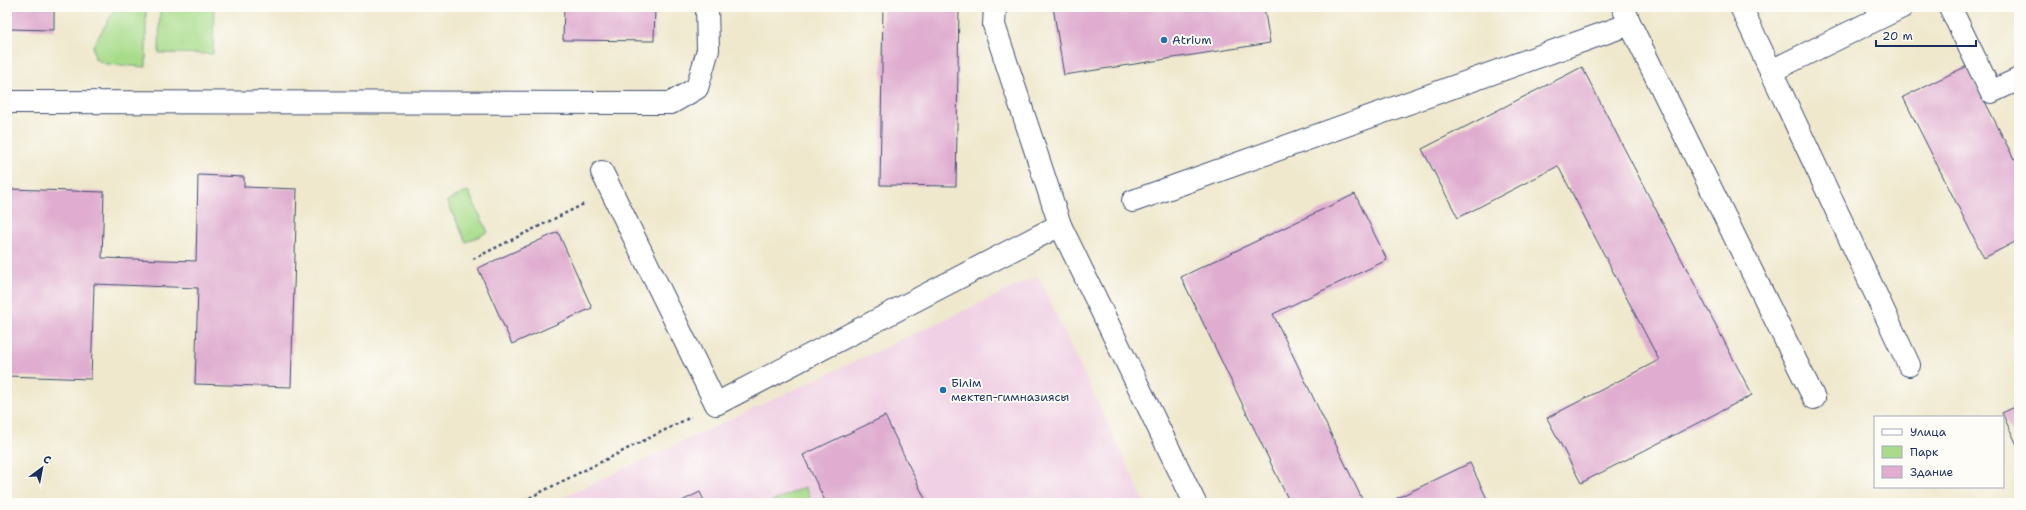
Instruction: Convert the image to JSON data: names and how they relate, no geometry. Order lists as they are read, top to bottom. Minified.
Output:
{"places":["Atrium","Білім мектеп-гимназиясы"],"legend":["Улица","Парк","Здание"],"scale_bar":"20 m","north":"top right"}
